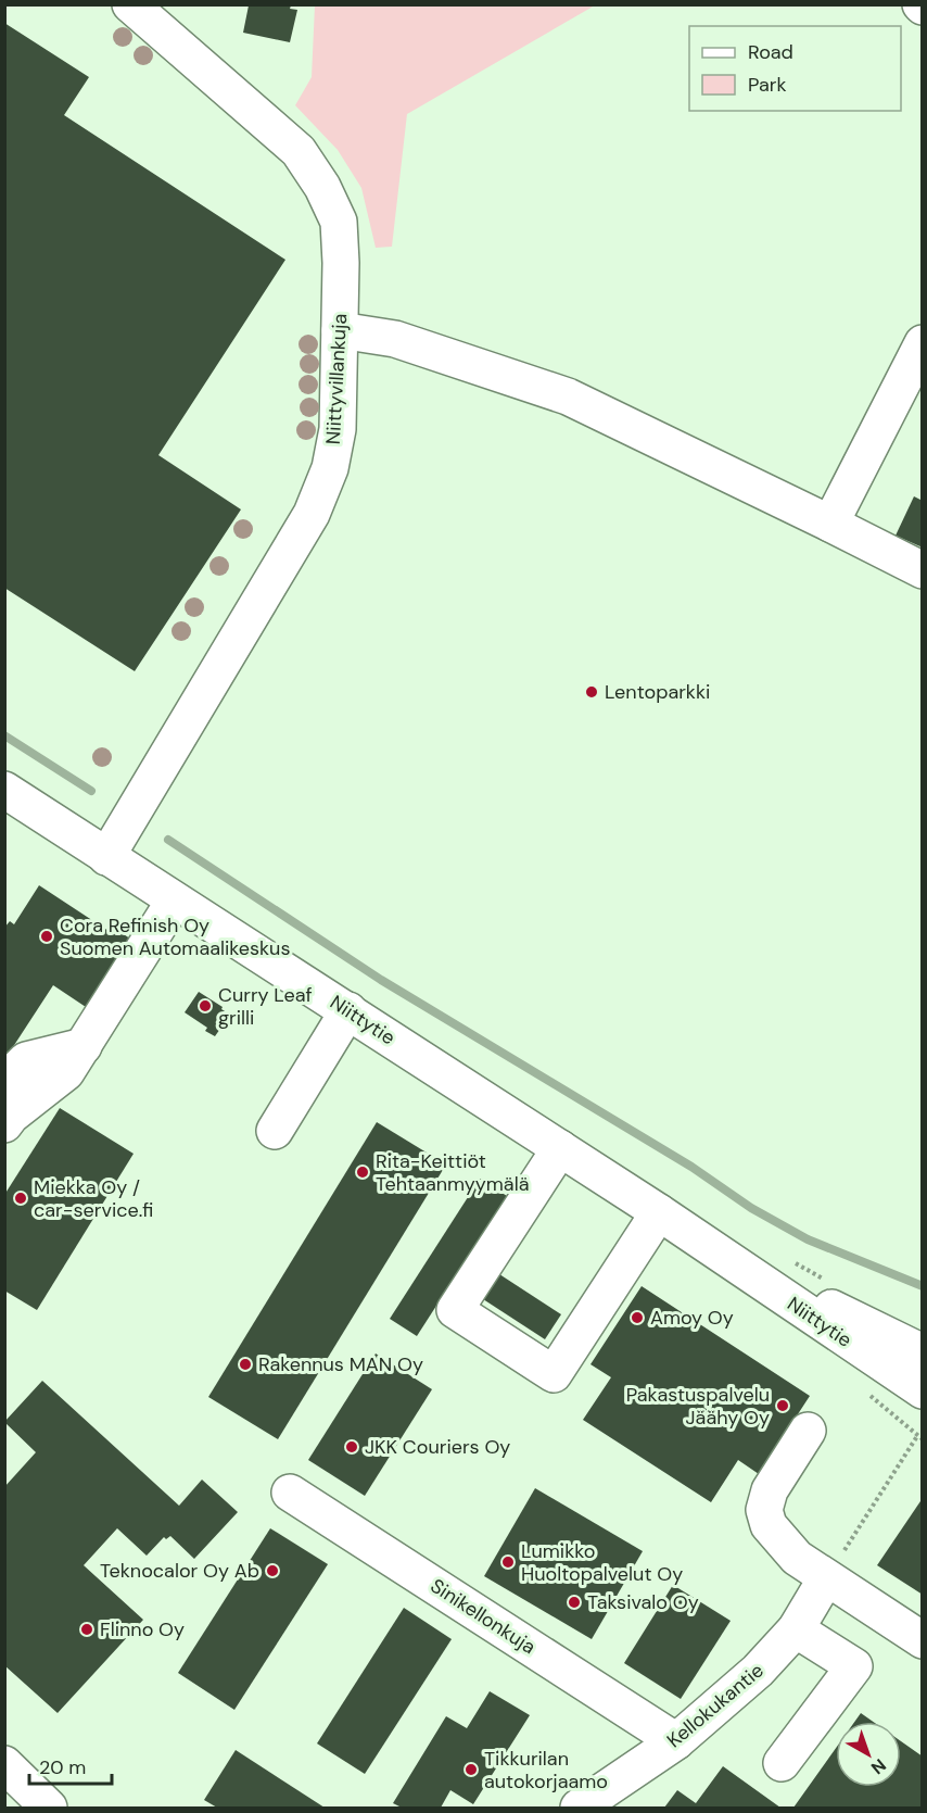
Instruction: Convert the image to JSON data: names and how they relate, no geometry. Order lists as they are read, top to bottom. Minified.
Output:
{"streets":{"street":["Niittyvillankuja","Niittytie","Sinikellonkuja","Kellokukantie"]},"crossings":[["Niittyvillankuja","Niittytie"],["Sinikellonkuja","Kellokukantie"]],"places":["Lentoparkki","Cora Refinish Oy Suomen Automaalikeskus","Curry Leaf grilli","Rita-Keittiöt Tehtaanmyymälä","Miekka Oy / car-service.fi","Amoy Oy","Rakennus MAN Oy","Pakastuspalvelu Jäähy Oy","JKK Couriers Oy","Lumikko Huoltopalvelut Oy","Teknocalor Oy Ab","Taksivalo Oy","Flinno Oy","Tikkurilan autokorjaamo"],"legend":["Road","Park"],"scale_bar":"20 m","north":"bottom right"}
